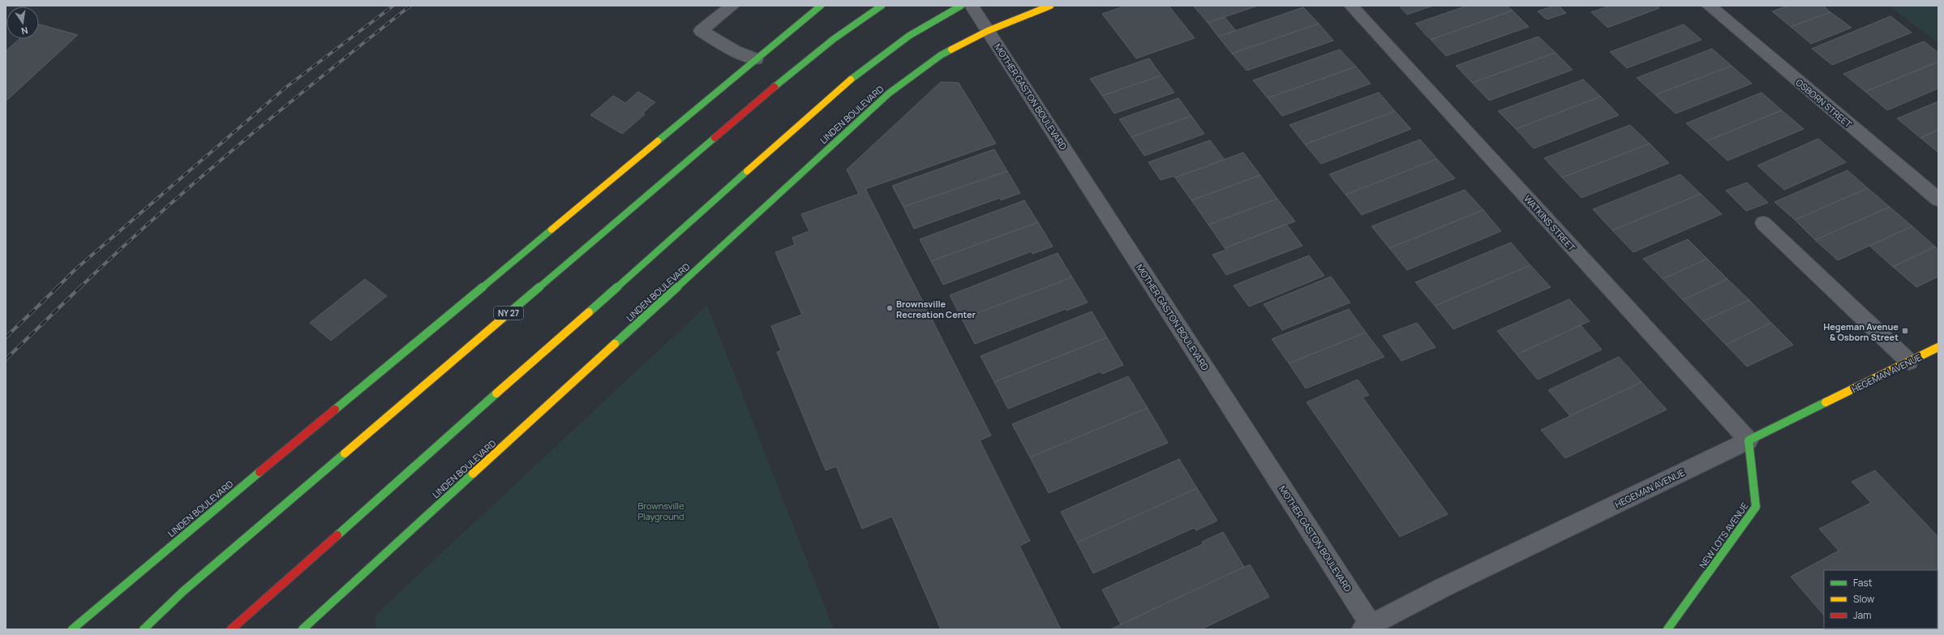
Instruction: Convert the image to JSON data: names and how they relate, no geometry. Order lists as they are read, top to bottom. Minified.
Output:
{"streets":{"main road":["LINDEN BOULEVARD","NY 27","HEGEMAN AVENUE","NEW LOTS AVENUE"],"street":["MOTHER GASTON BOULEVARD","OSBORN STREET","WATKINS STREET"]},"crossings":[["MOTHER GASTON BOULEVARD","LINDEN BOULEVARD"],["MOTHER GASTON BOULEVARD","HEGEMAN AVENUE"],["WATKINS STREET","HEGEMAN AVENUE"],["WATKINS STREET","NEW LOTS AVENUE"],["HEGEMAN AVENUE","NEW LOTS AVENUE"]],"parks":["Brownsville Playground"],"places":{"other":["Brownsville Recreation Center"],"transit":["Hegeman Avenue & Osborn Street"]},"legend":["Fast","Slow","Jam"],"north":"bottom"}
